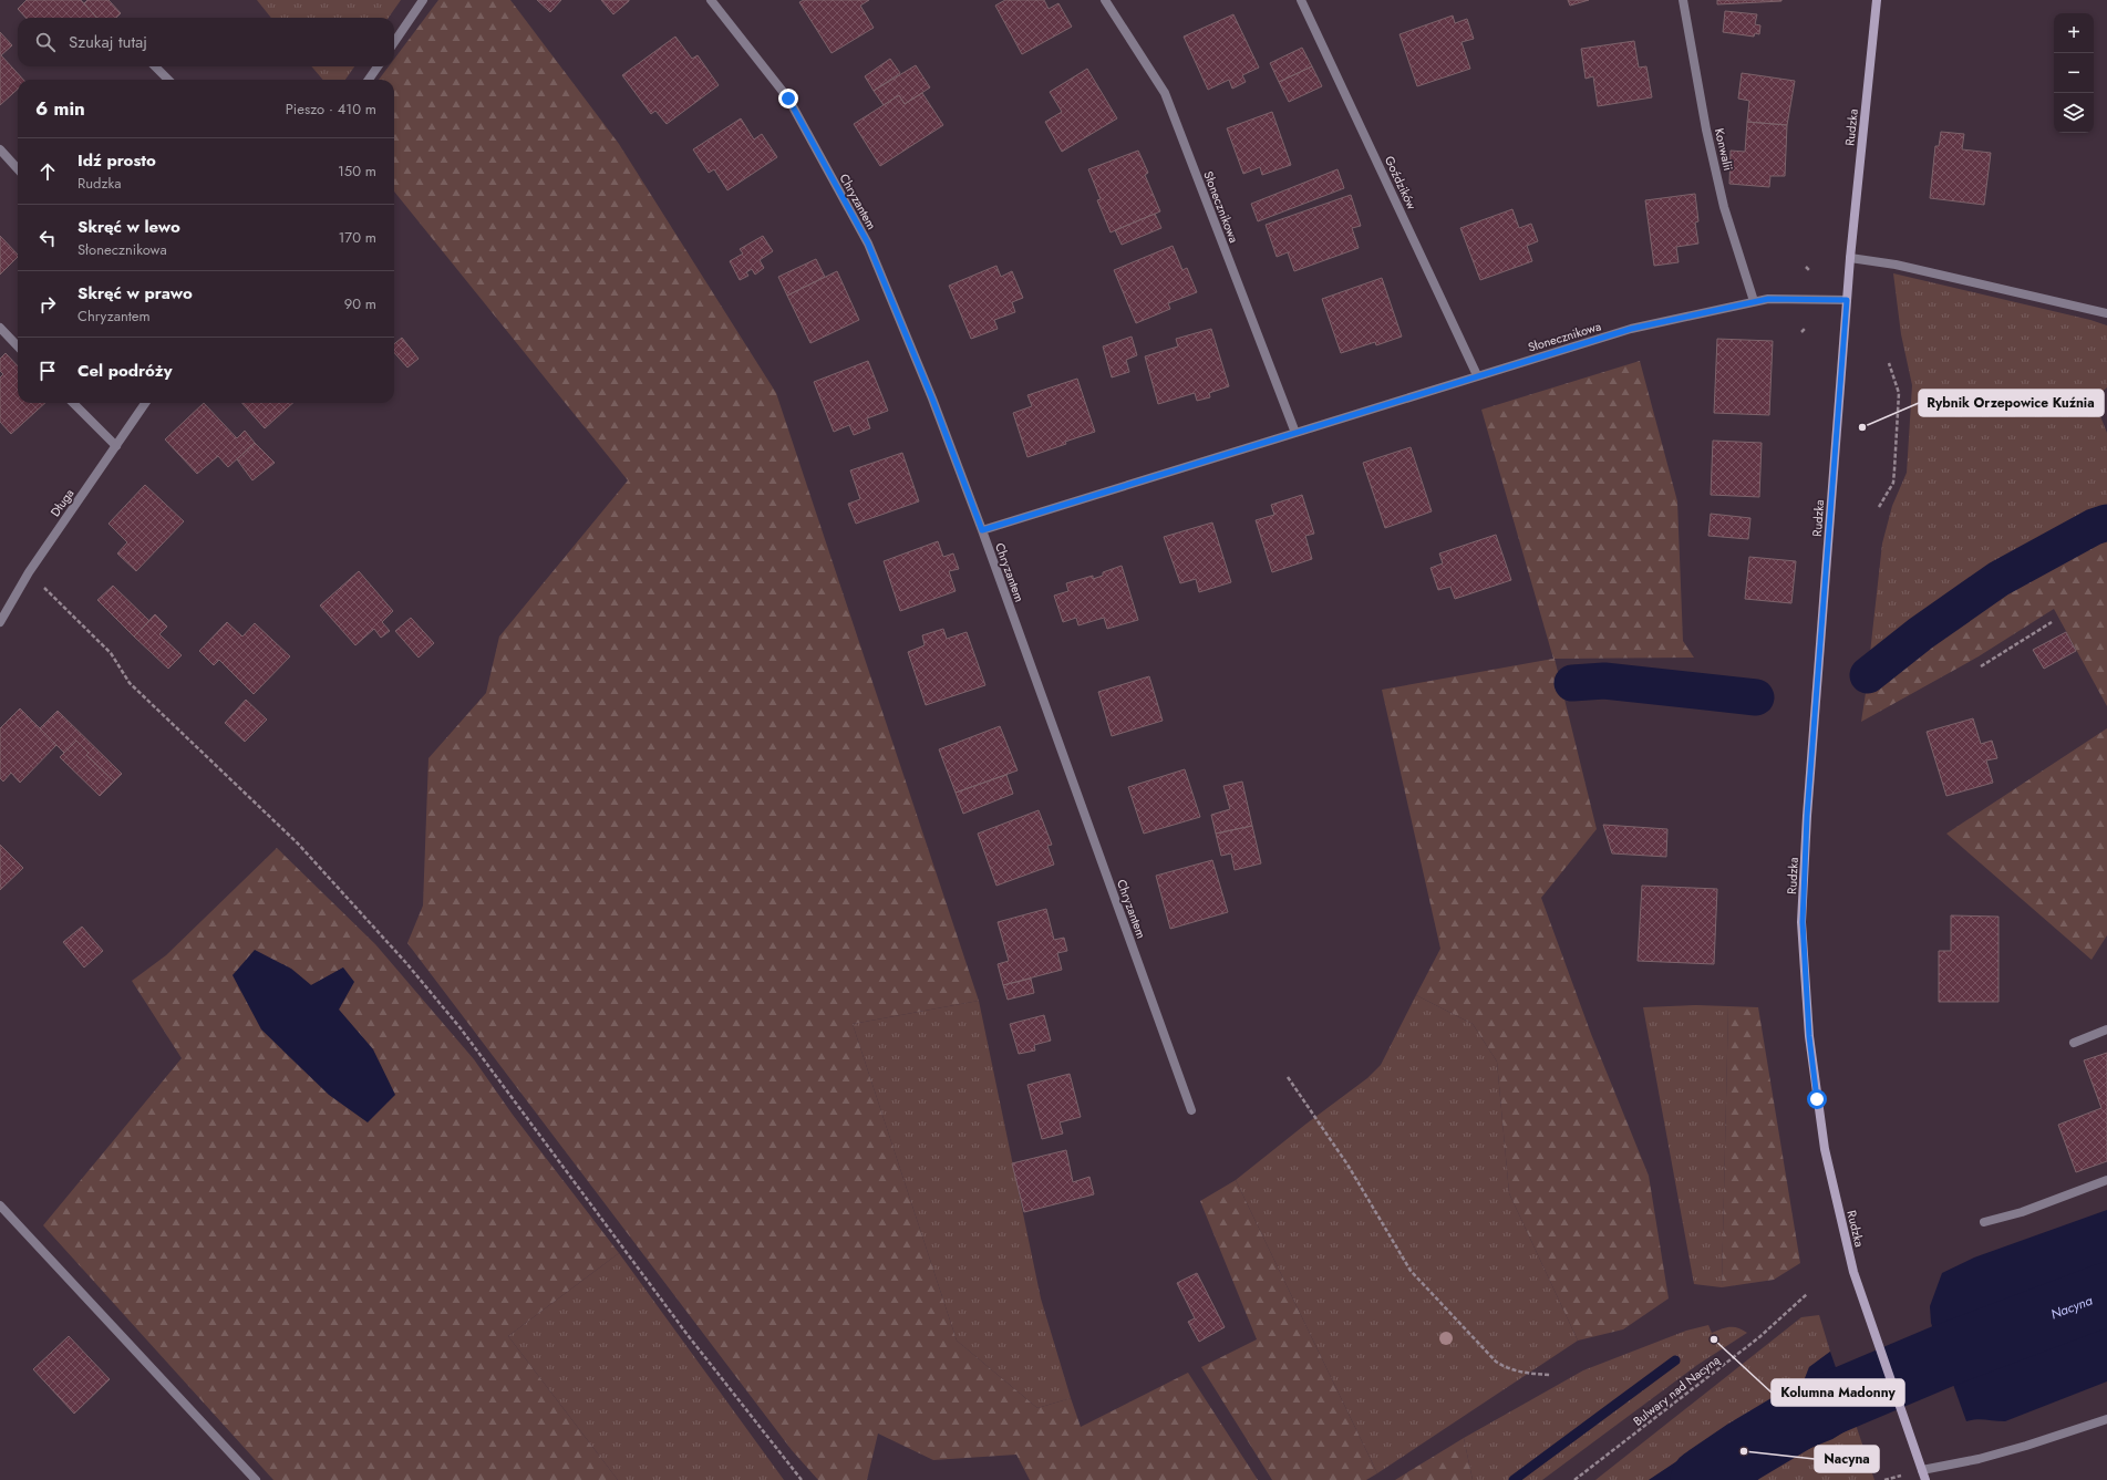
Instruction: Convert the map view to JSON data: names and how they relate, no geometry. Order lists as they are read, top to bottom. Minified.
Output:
{"streets":{"main road":["Rudzka"],"street":["Konwalii","Goździków","Chryzantem","Słonecznikowa","Długa"],"path":["Bulwary nad Nacyną"]},"crossings":[["Rudzka","Słonecznikowa"],["Konwalii","Słonecznikowa"],["Goździków","Słonecznikowa"],["Chryzantem","Słonecznikowa"]],"water":["Nacyna"],"places":["Rybnik Orzepowice Kuźnia","Kolumna Madonny","Nacyna"],"page":{"map_buttons":["+","−"],"search":"Szukaj tutaj","heading":["6 min","Pieszo · 410 m"],"list":[["Idź prosto","Rudzka","150 m"],["Skręć w lewo","Słonecznikowa","170 m"],["Skręć w prawo","Chryzantem","90 m"],"Cel podróży"]}}
